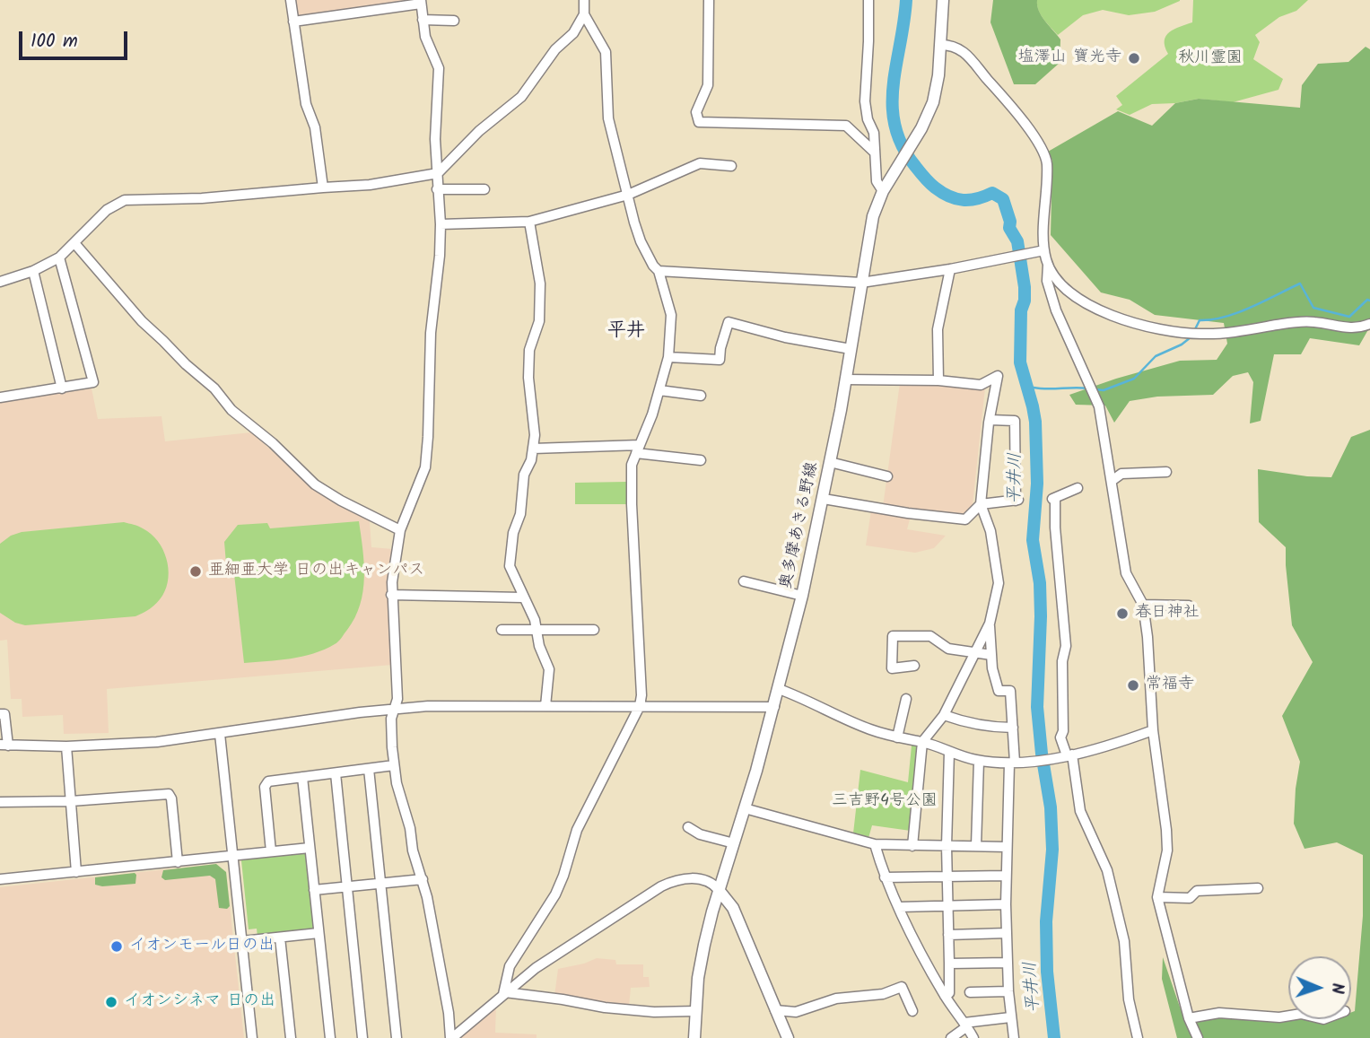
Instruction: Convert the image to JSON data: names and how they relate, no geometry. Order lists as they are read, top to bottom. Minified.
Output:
{"streets":{"main road":["奥多摩あきる野線"]},"districts":["平井"],"water":["平井川"],"parks":["秋川霊園","三吉野4号公園"],"places":["塩澤山 寶光寺","亜細亜大学 日の出キャンパス","春日神社","常福寺","イオンモール日の出","イオンシネマ 日の出"],"scale_bar":"100 m","north":"right"}
